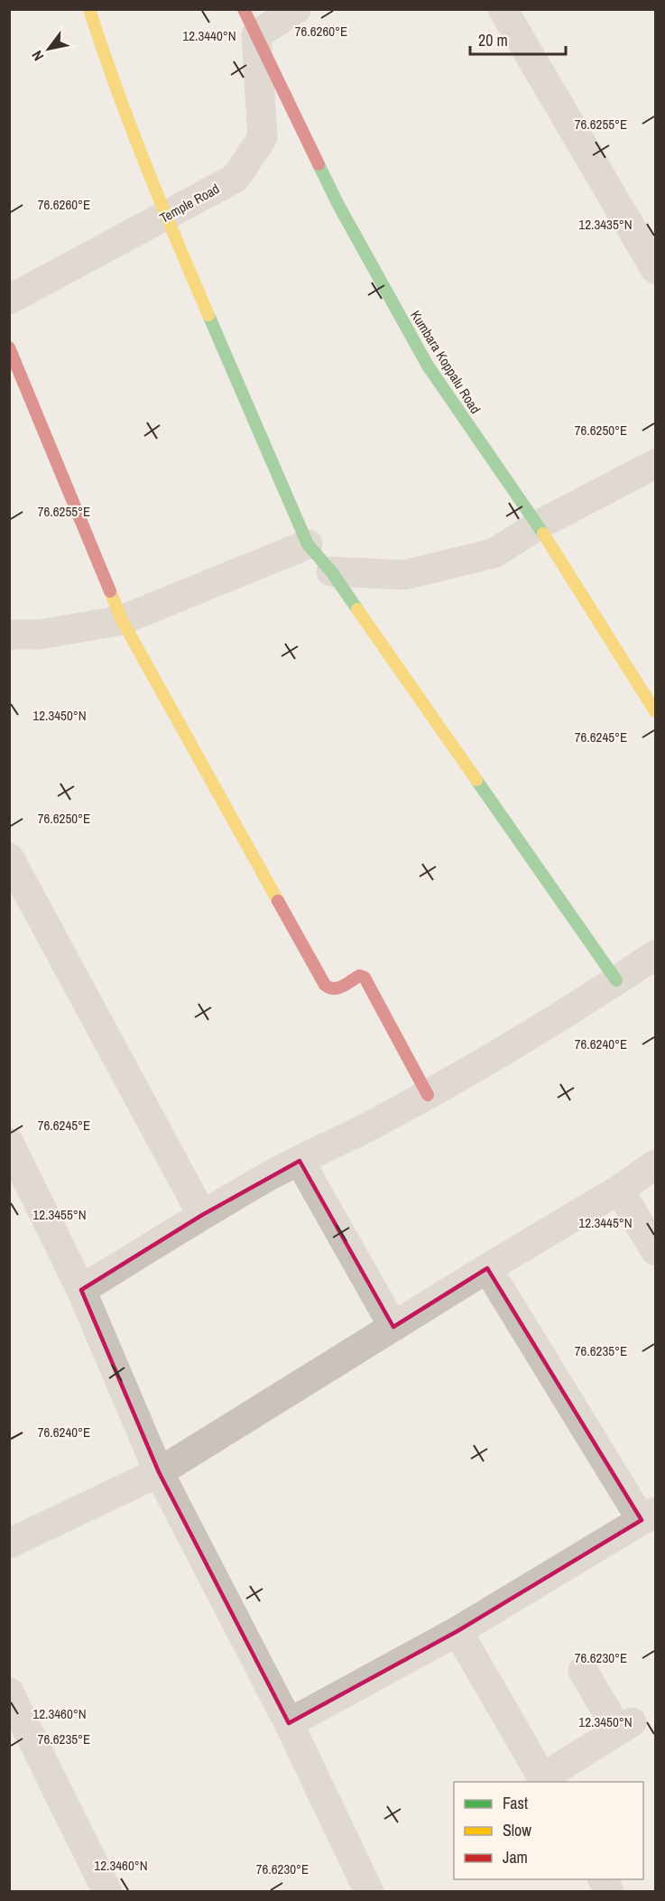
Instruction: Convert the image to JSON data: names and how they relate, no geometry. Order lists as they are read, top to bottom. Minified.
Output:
{"streets":{"street":["Temple Road","Kumbara Koppalu Road"]},"crossings":[["Temple Road","Kumbara Koppalu Road"]],"legend":["Fast","Slow","Jam"],"scale_bar":"20 m","north":"bottom left","coordinates":["76.6260°E","12.3440°N","76.6255°E","12.3435°N","76.6250°E","12.3450°N","76.6245°E","76.6240°E","12.3455°N","12.3445°N","76.6235°E","76.6230°E","12.3460°N"]}
